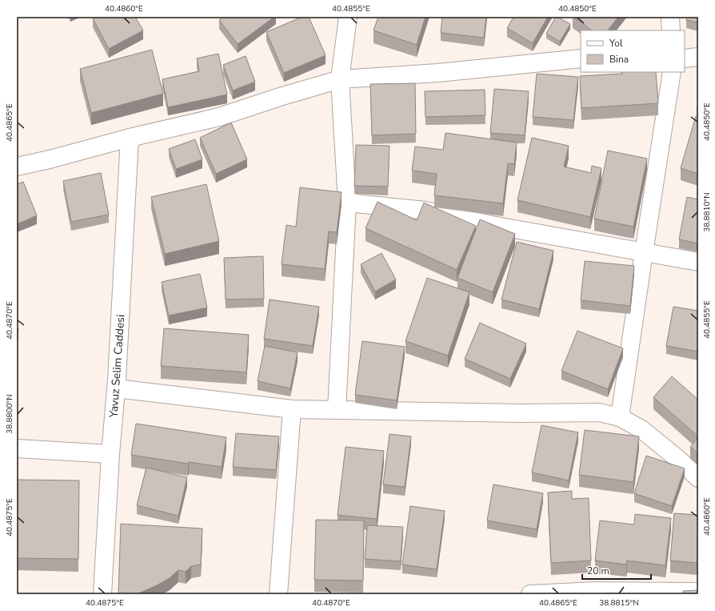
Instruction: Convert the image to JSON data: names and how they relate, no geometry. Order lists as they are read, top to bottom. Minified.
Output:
{"streets":{"street":["Yavuz Selim Caddesi"]},"legend":["Yol","Bina"],"scale_bar":"20 m","coordinates":["40.4860°E","40.4855°E","40.4850°E","40.4865°E","38.8810°N","40.4870°E","38.8800°N","40.4875°E","38.8815°N"]}
